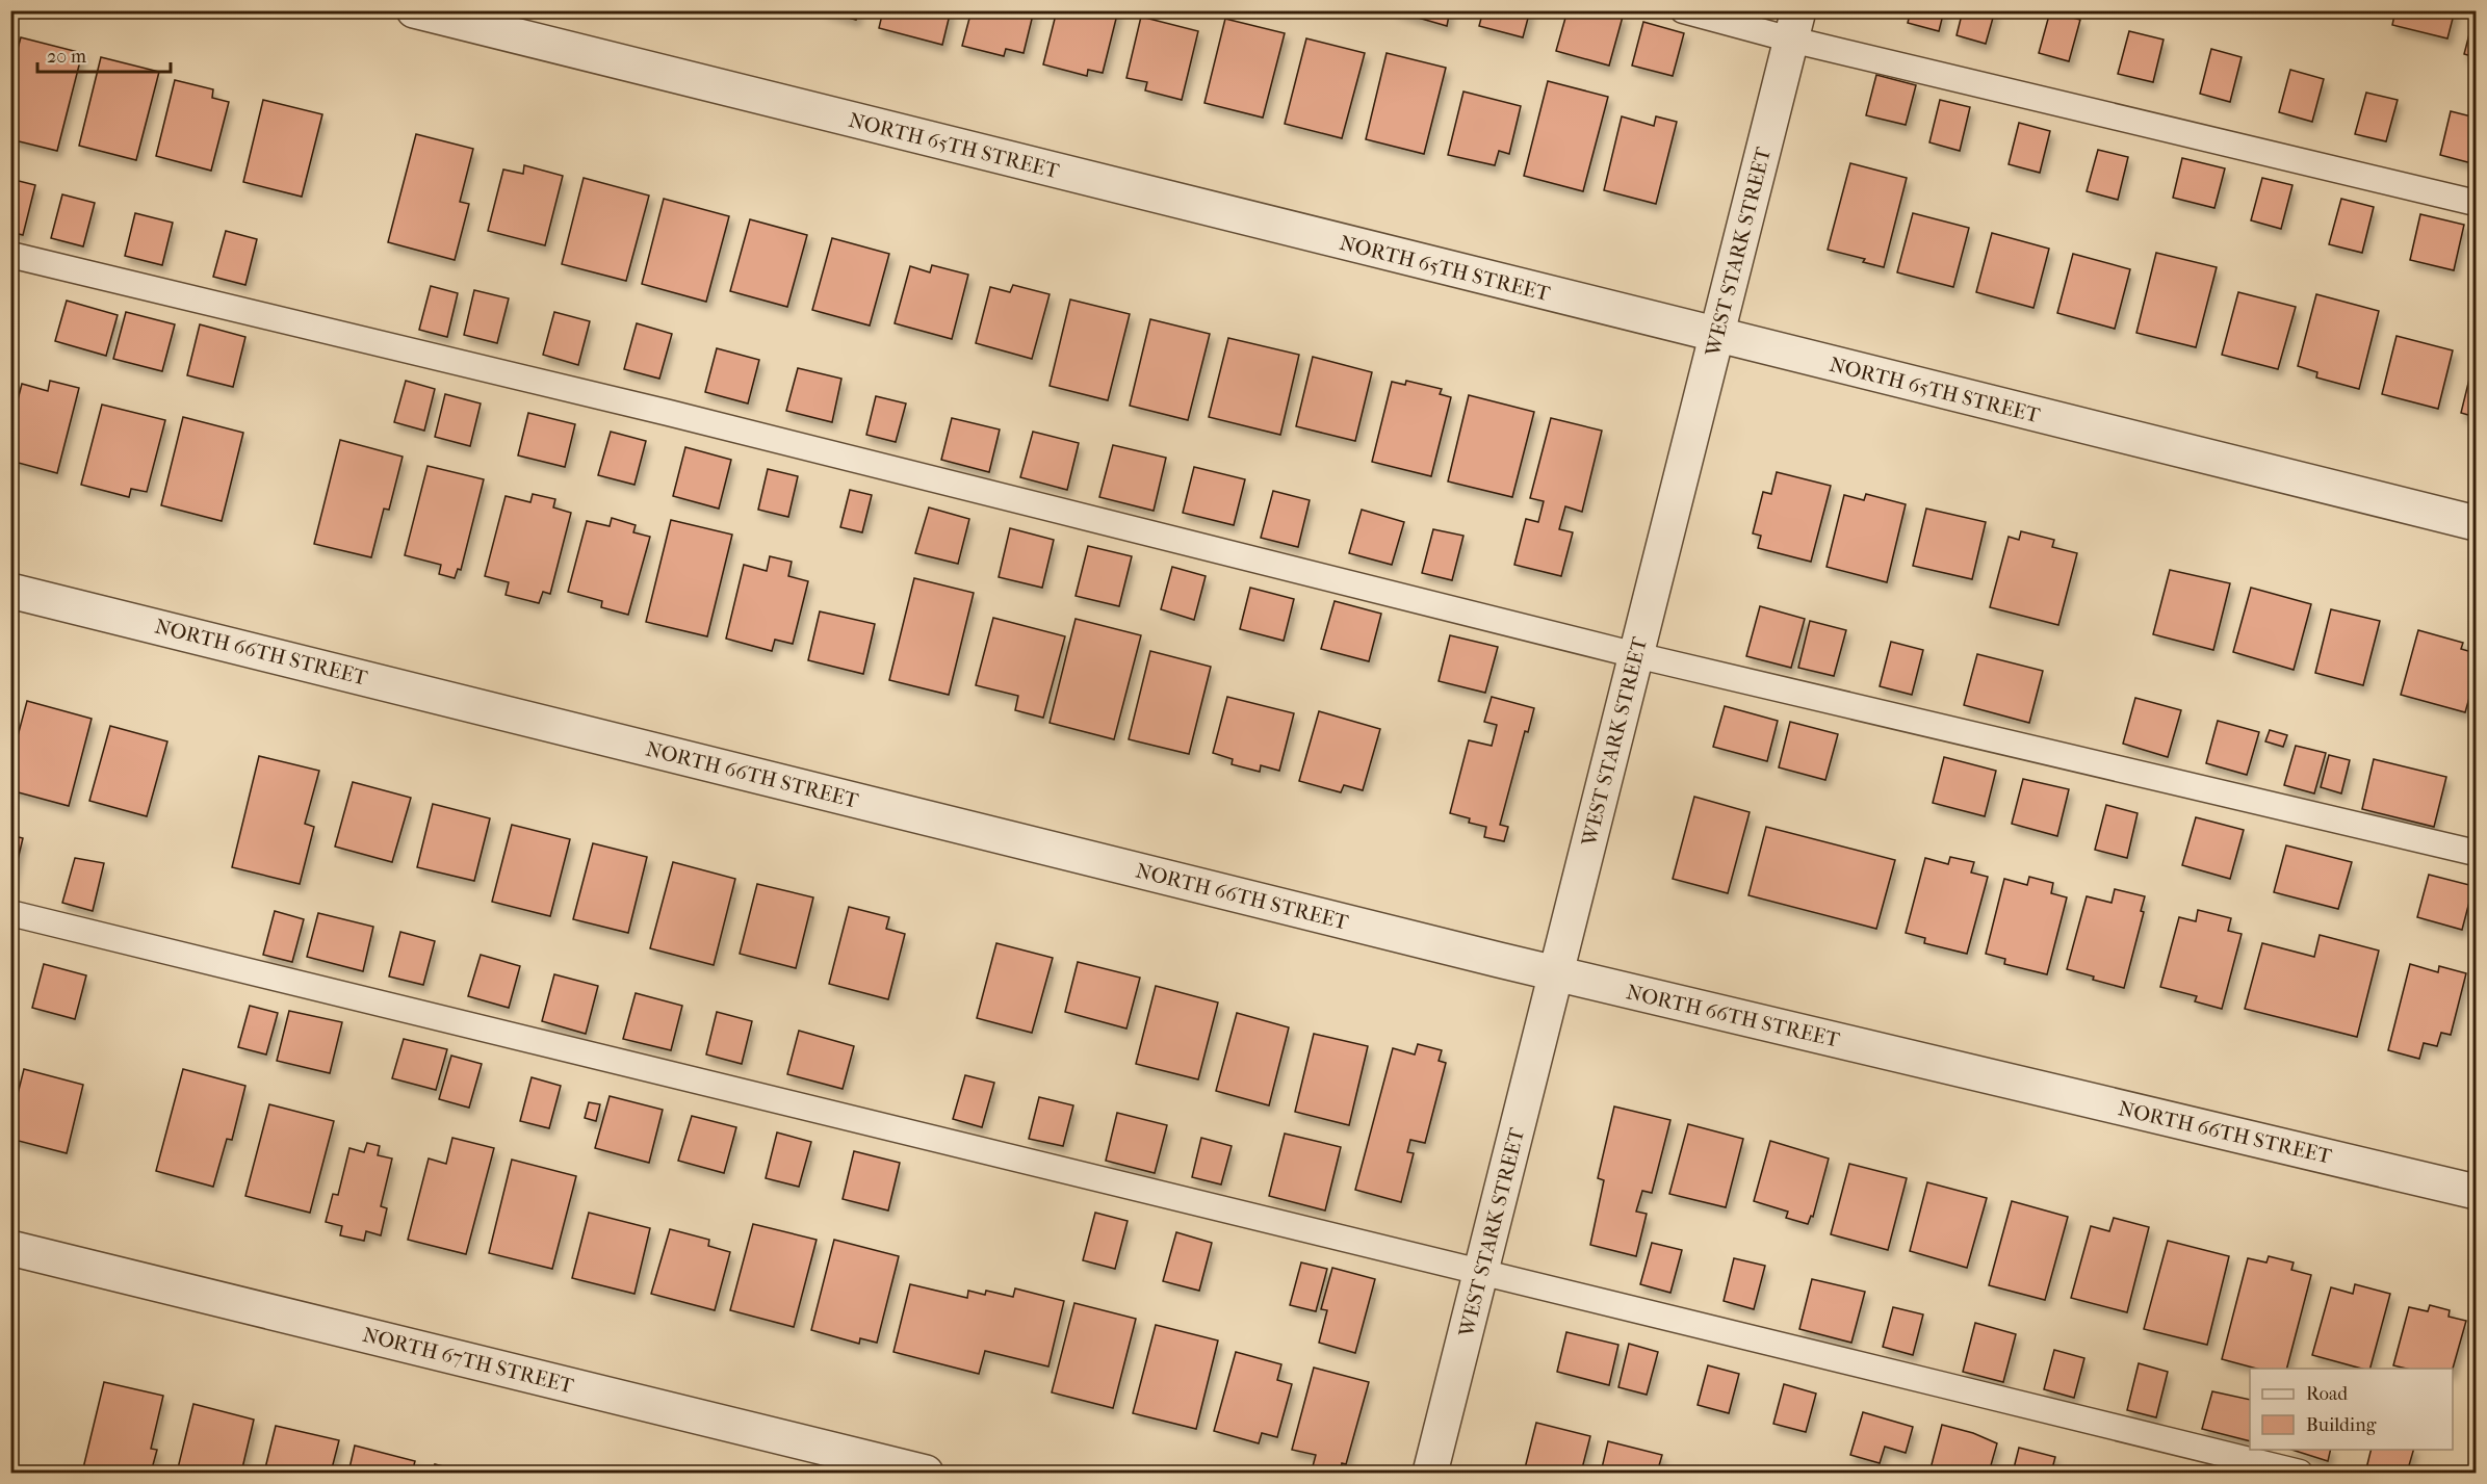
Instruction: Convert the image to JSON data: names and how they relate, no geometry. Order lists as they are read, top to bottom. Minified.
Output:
{"streets":{"street":["NORTH 65TH STREET","WEST STARK STREET","NORTH 66TH STREET","NORTH 67TH STREET"]},"crossings":[["NORTH 65TH STREET","WEST STARK STREET"],["WEST STARK STREET","NORTH 66TH STREET"]],"legend":["Road","Building"],"scale_bar":"20 m"}
